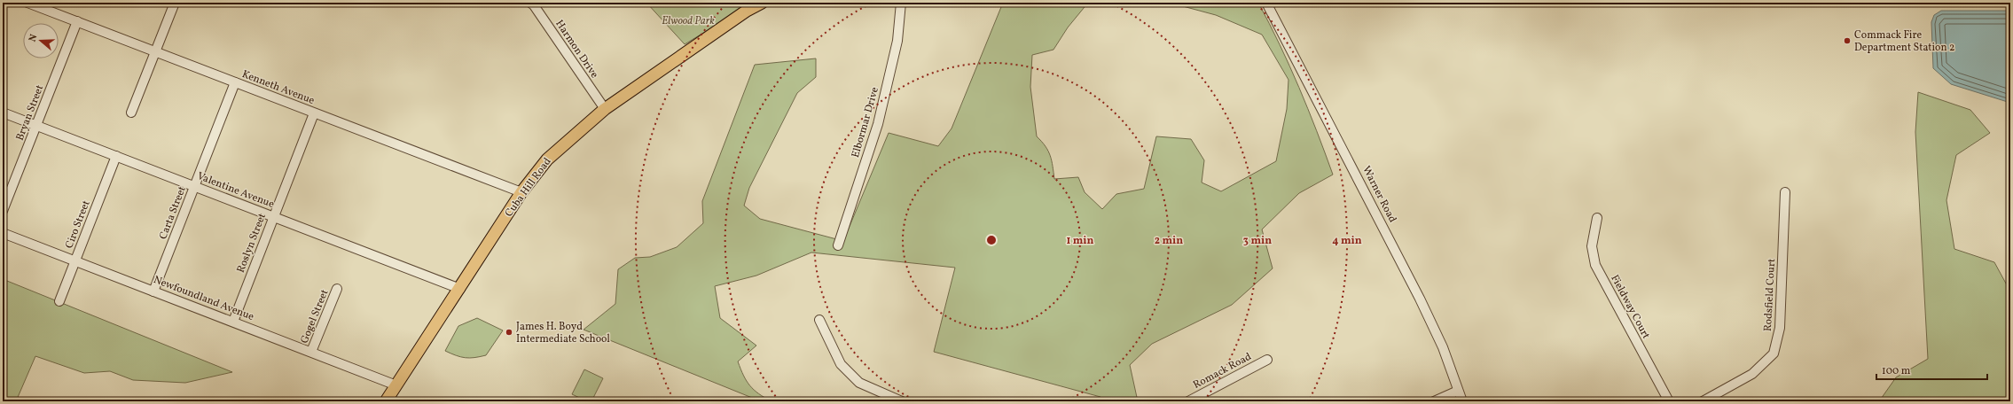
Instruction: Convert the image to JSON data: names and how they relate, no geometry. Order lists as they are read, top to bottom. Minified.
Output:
{"streets":{"main road":["Cuba Hill Road"],"street":["Harmon Drive","Kenneth Avenue","Bryan Street","Elbormar Drive","Valentine Avenue","Warner Road","Carta Street","Ciro Street","Roslyn Street","Rodsfield Court","Newfoundland Avenue","Fieldway Court","Gogel Street","Romack Road"]},"crossings":[["Harmon Drive","Cuba Hill Road"],["Kenneth Avenue","Bryan Street"],["Kenneth Avenue","Cuba Hill Road"],["Kenneth Avenue","Carta Street"],["Kenneth Avenue","Roslyn Street"],["Bryan Street","Valentine Avenue"],["Cuba Hill Road","Valentine Avenue"],["Cuba Hill Road","Newfoundland Avenue"],["Valentine Avenue","Carta Street"],["Valentine Avenue","Ciro Street"],["Valentine Avenue","Roslyn Street"],["Carta Street","Newfoundland Avenue"],["Ciro Street","Newfoundland Avenue"],["Roslyn Street","Newfoundland Avenue"],["Newfoundland Avenue","Gogel Street"]],"parks":["Elwood Park"],"places":["Commack Fire Department Station 2","James H. Boyd Intermediate School"],"scale_bar":"100 m","north":"left","rings":["1 min","2 min","3 min","4 min"]}
